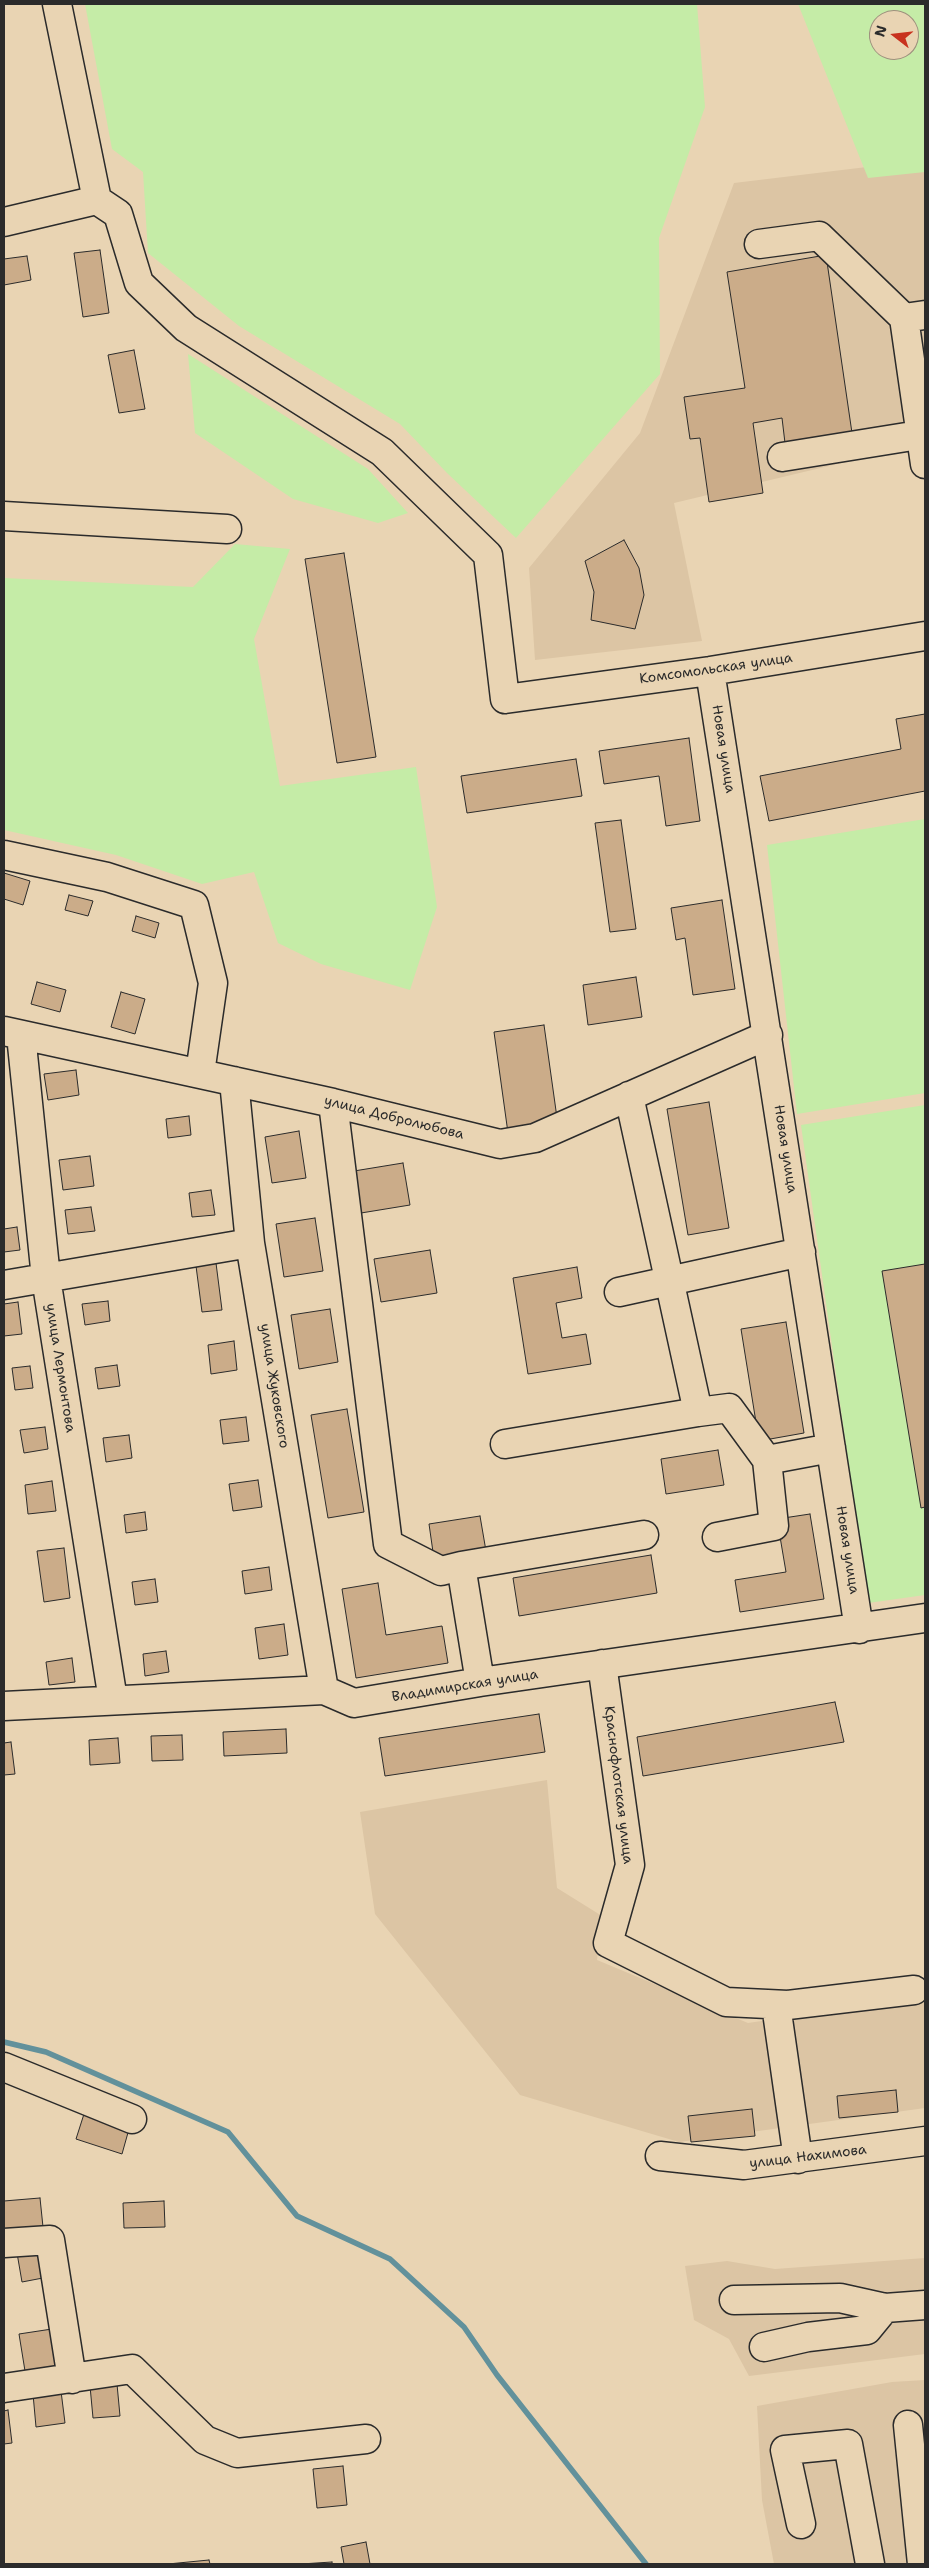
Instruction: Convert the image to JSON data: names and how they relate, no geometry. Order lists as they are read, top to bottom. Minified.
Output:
{"streets":{"street":["Комсомольская улица","Новая улица","улица Добролюбова","улица Лермонтова","улица Жуковского","Владимирская улица","Краснофлотская улица","улица Нахимова"]},"crossings":[["Комсомольская улица","Новая улица"],["Новая улица","улица Добролюбова"],["Новая улица","Владимирская улица"],["улица Добролюбова","улица Лермонтова"],["улица Добролюбова","улица Жуковского"],["улица Лермонтова","Владимирская улица"],["улица Жуковского","Владимирская улица"],["Владимирская улица","Краснофлотская улица"]],"north":"left"}
